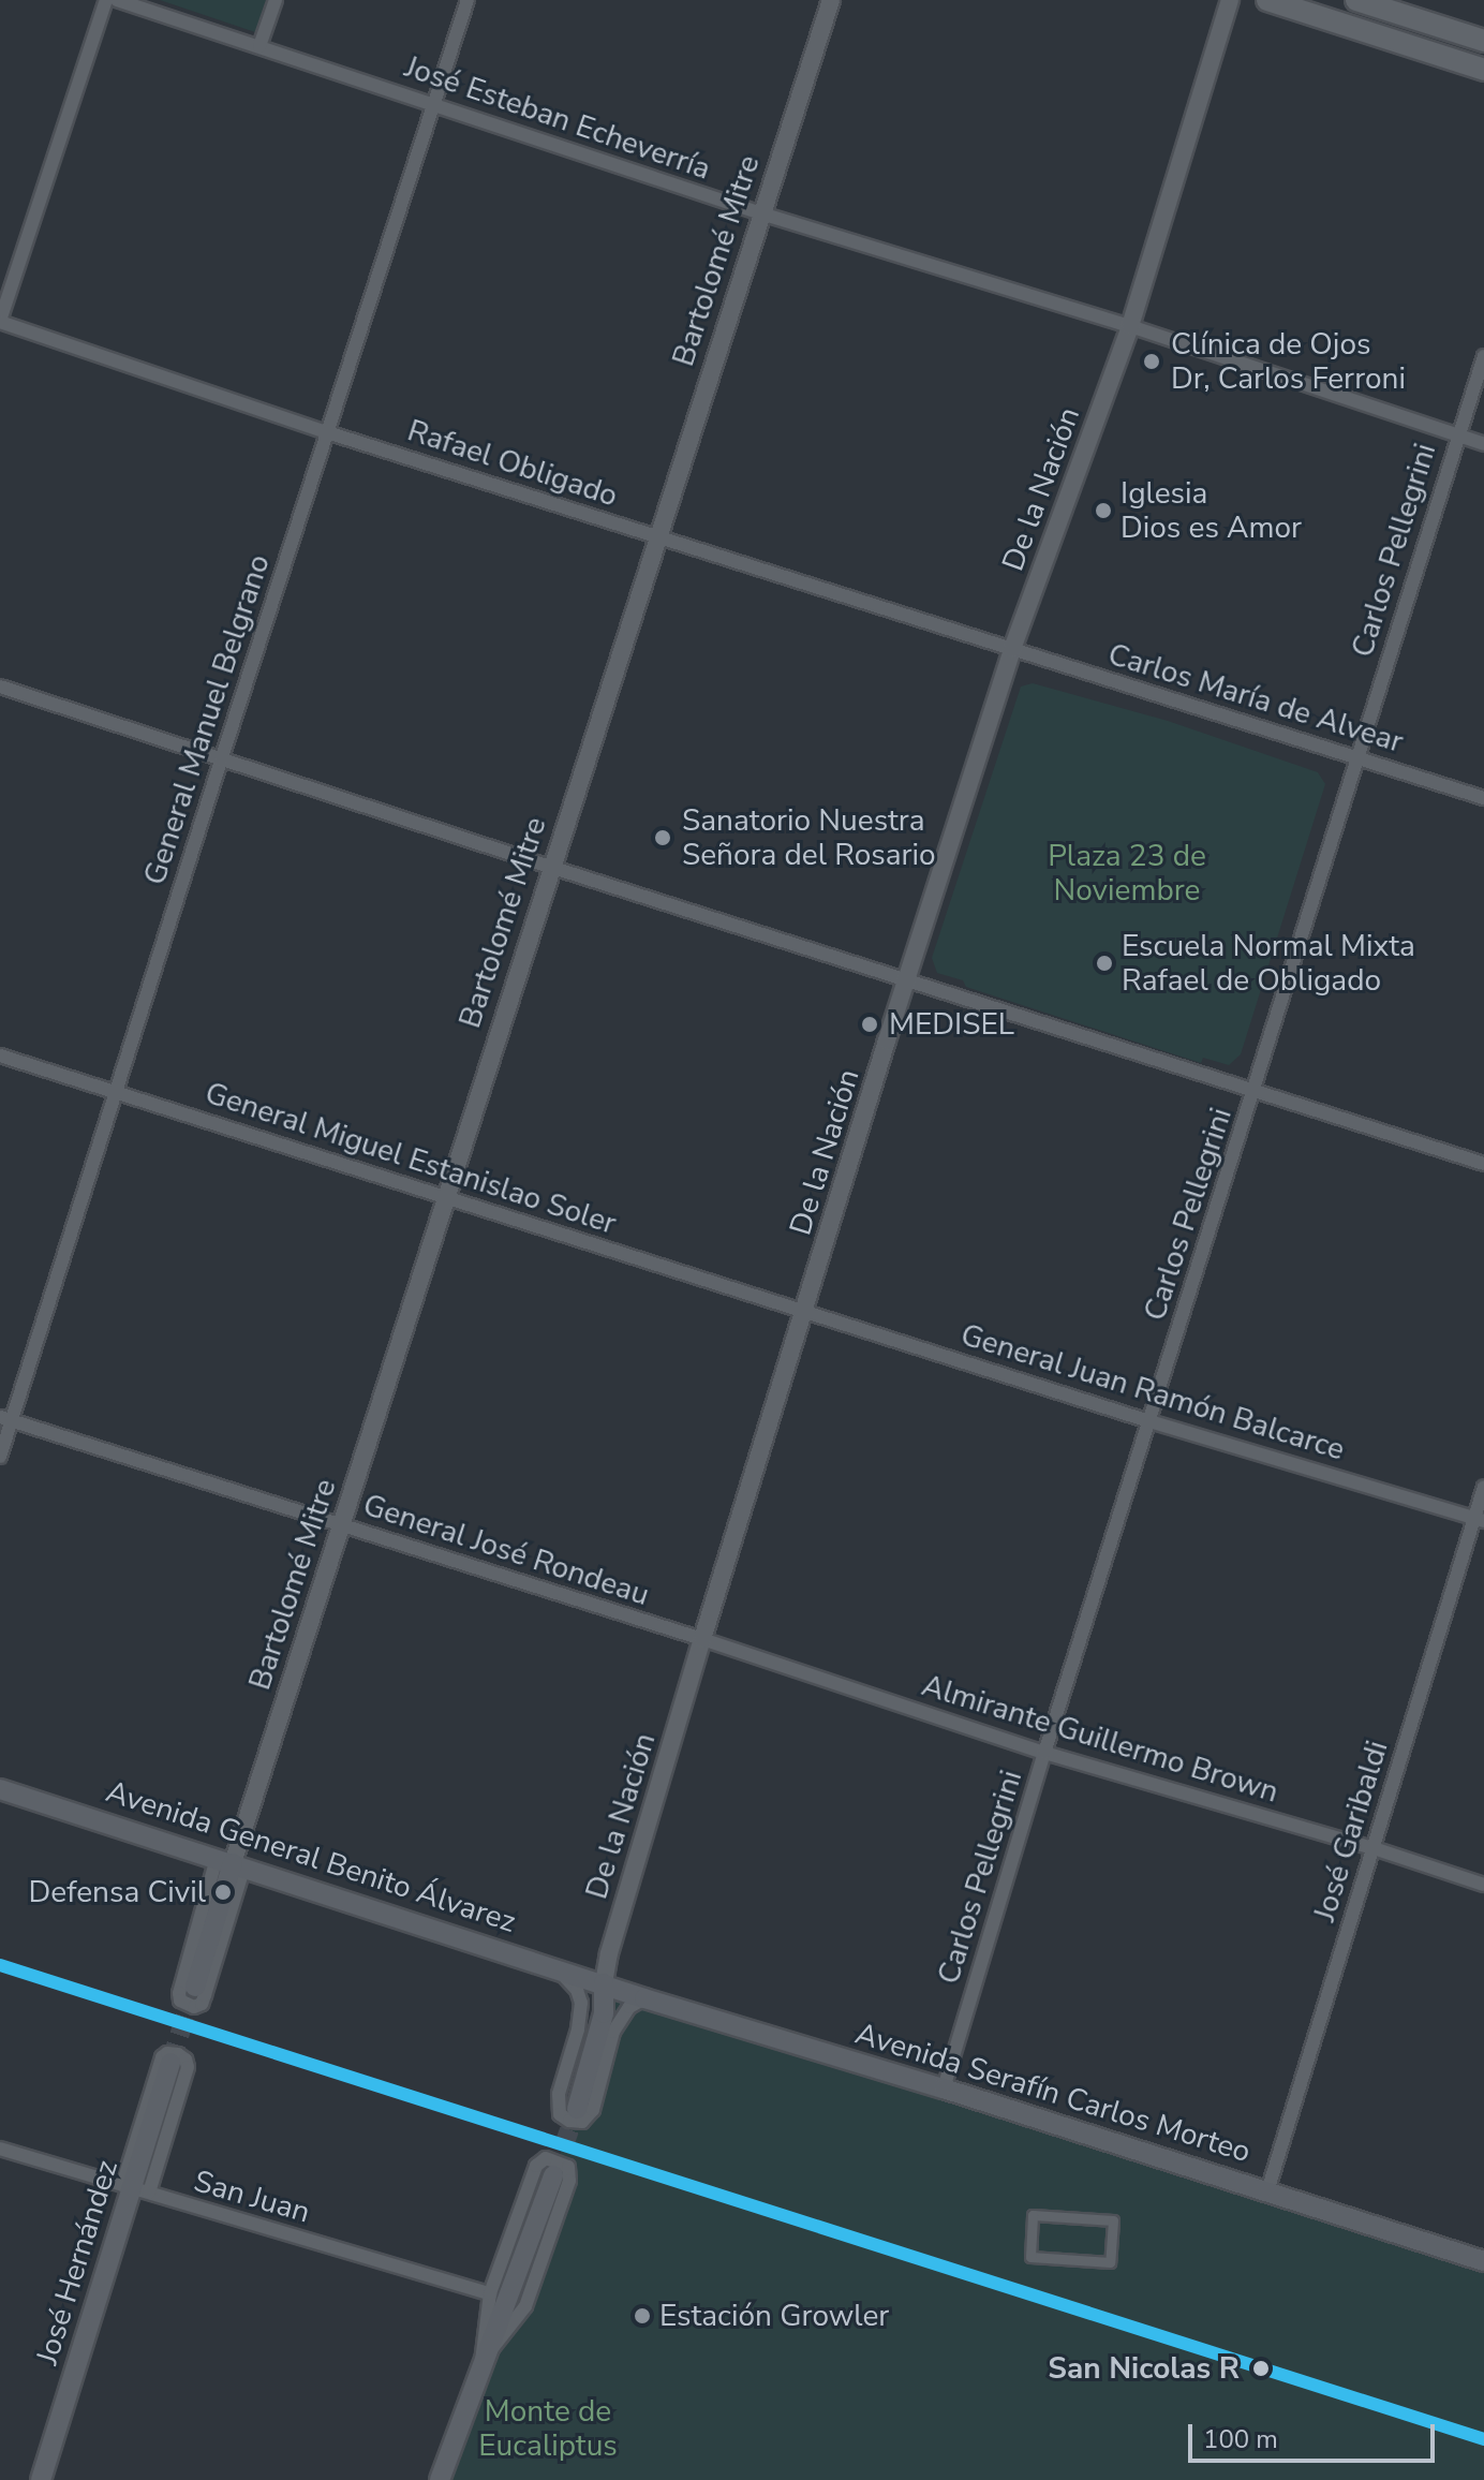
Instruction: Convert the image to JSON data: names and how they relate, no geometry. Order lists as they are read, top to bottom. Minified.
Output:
{"streets":{"main road":["Avenida General Benito Álvarez","Avenida Serafín Carlos Morteo","José Hernández"],"street":["José Esteban Echeverría","Bartolomé Mitre","Rafael Obligado","De la Nación","Carlos Pellegrini","Carlos María de Alvear","General Manuel Belgrano","General Miguel Estanislao Soler","General Juan Ramón Balcarce","General José Rondeau","Almirante Guillermo Brown","José Garibaldi","San Juan"]},"crossings":[["José Esteban Echeverría","Bartolomé Mitre"],["José Esteban Echeverría","De la Nación"],["José Esteban Echeverría","Carlos Pellegrini"],["José Esteban Echeverría","General Manuel Belgrano"],["Bartolomé Mitre","Rafael Obligado"],["Bartolomé Mitre","General Miguel Estanislao Soler"],["Bartolomé Mitre","General José Rondeau"],["Bartolomé Mitre","Avenida General Benito Álvarez"],["Rafael Obligado","De la Nación"],["Rafael Obligado","Carlos María de Alvear"],["Rafael Obligado","General Manuel Belgrano"],["De la Nación","Carlos María de Alvear"],["De la Nación","General Miguel Estanislao Soler"],["De la Nación","General Juan Ramón Balcarce"],["De la Nación","General José Rondeau"],["De la Nación","Almirante Guillermo Brown"],["De la Nación","Avenida General Benito Álvarez"],["De la Nación","Avenida Serafín Carlos Morteo"],["Carlos Pellegrini","Carlos María de Alvear"],["Carlos Pellegrini","General Juan Ramón Balcarce"],["Carlos Pellegrini","Almirante Guillermo Brown"],["Carlos Pellegrini","Avenida Serafín Carlos Morteo"],["General Manuel Belgrano","General Miguel Estanislao Soler"],["General Manuel Belgrano","General José Rondeau"],["General Miguel Estanislao Soler","General Juan Ramón Balcarce"],["General Juan Ramón Balcarce","José Garibaldi"],["General José Rondeau","Almirante Guillermo Brown"],["Almirante Guillermo Brown","José Garibaldi"],["José Garibaldi","Avenida Serafín Carlos Morteo"],["Avenida General Benito Álvarez","Avenida Serafín Carlos Morteo"],["San Juan","José Hernández"]],"parks":["Plaza 23 de Noviembre","Monte de Eucaliptus"],"places":["Clínica de Ojos Dr, Carlos Ferroni","Iglesia Dios es Amor","Sanatorio Nuestra Señora del Rosario","Escuela Normal Mixta Rafael de Obligado","MEDISEL","Defensa Civil","Estación Growler","San Nicolas R"],"scale_bar":"100 m"}
